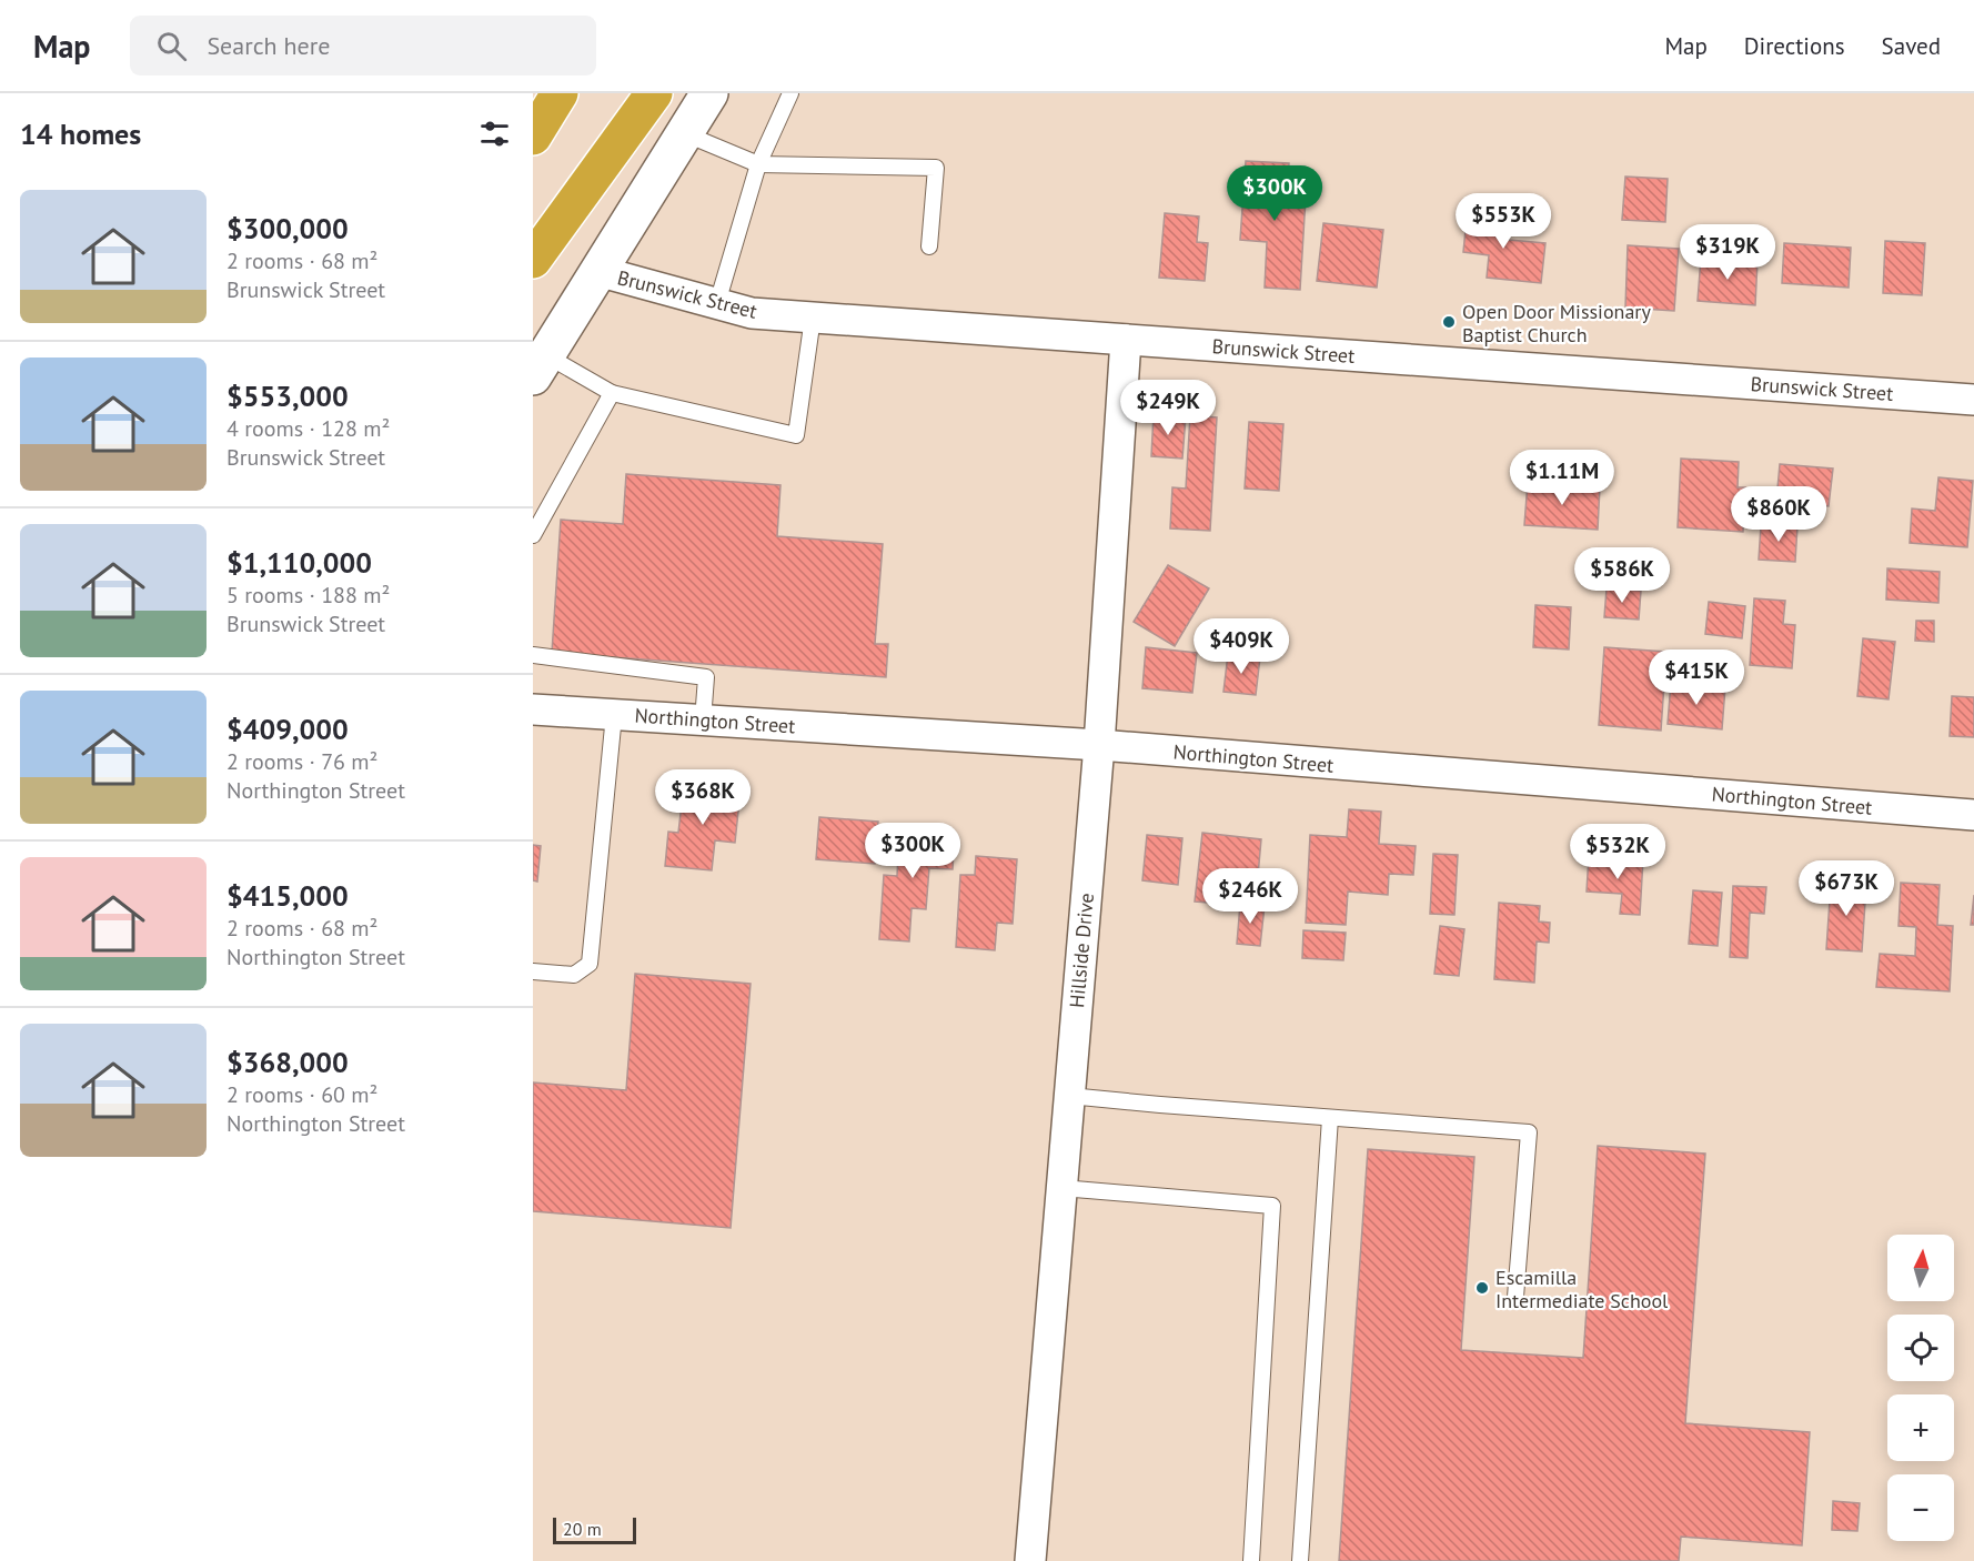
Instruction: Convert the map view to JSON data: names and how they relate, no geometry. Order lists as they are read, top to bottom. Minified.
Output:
{"streets":{"street":["Brunswick Street","Northington Street","Hillside Drive"]},"crossings":[["Brunswick Street","Hillside Drive"],["Northington Street","Hillside Drive"]],"places":["Open Door Missionary Baptist Church","Escamilla Intermediate School"],"scale_bar":"20 m","north":"top","page":{"header":"Map","search":"Search here","nav":["Map","Directions","Saved"],"heading":"14 homes","price":["$300K","$553K","$319K","$249K","$1.11M","$860K","$586K","$409K","$415K","$368K","$300K","$532K","$673K","$246K"],"list":[{"name":"$300,000","note":"2 rooms · 68 m² · Brunswick Street"},{"name":"$553,000","note":"4 rooms · 128 m² · Brunswick Street"},{"name":"$1,110,000","note":"5 rooms · 188 m² · Brunswick Street"},{"name":"$409,000","note":"2 rooms · 76 m² · Northington Street"},{"name":"$415,000","note":"2 rooms · 68 m² · Northington Street"},{"name":"$368,000","note":"2 rooms · 60 m² · Northington Street"}],"map_buttons":["+","−"],"scale":"20 m"}}
